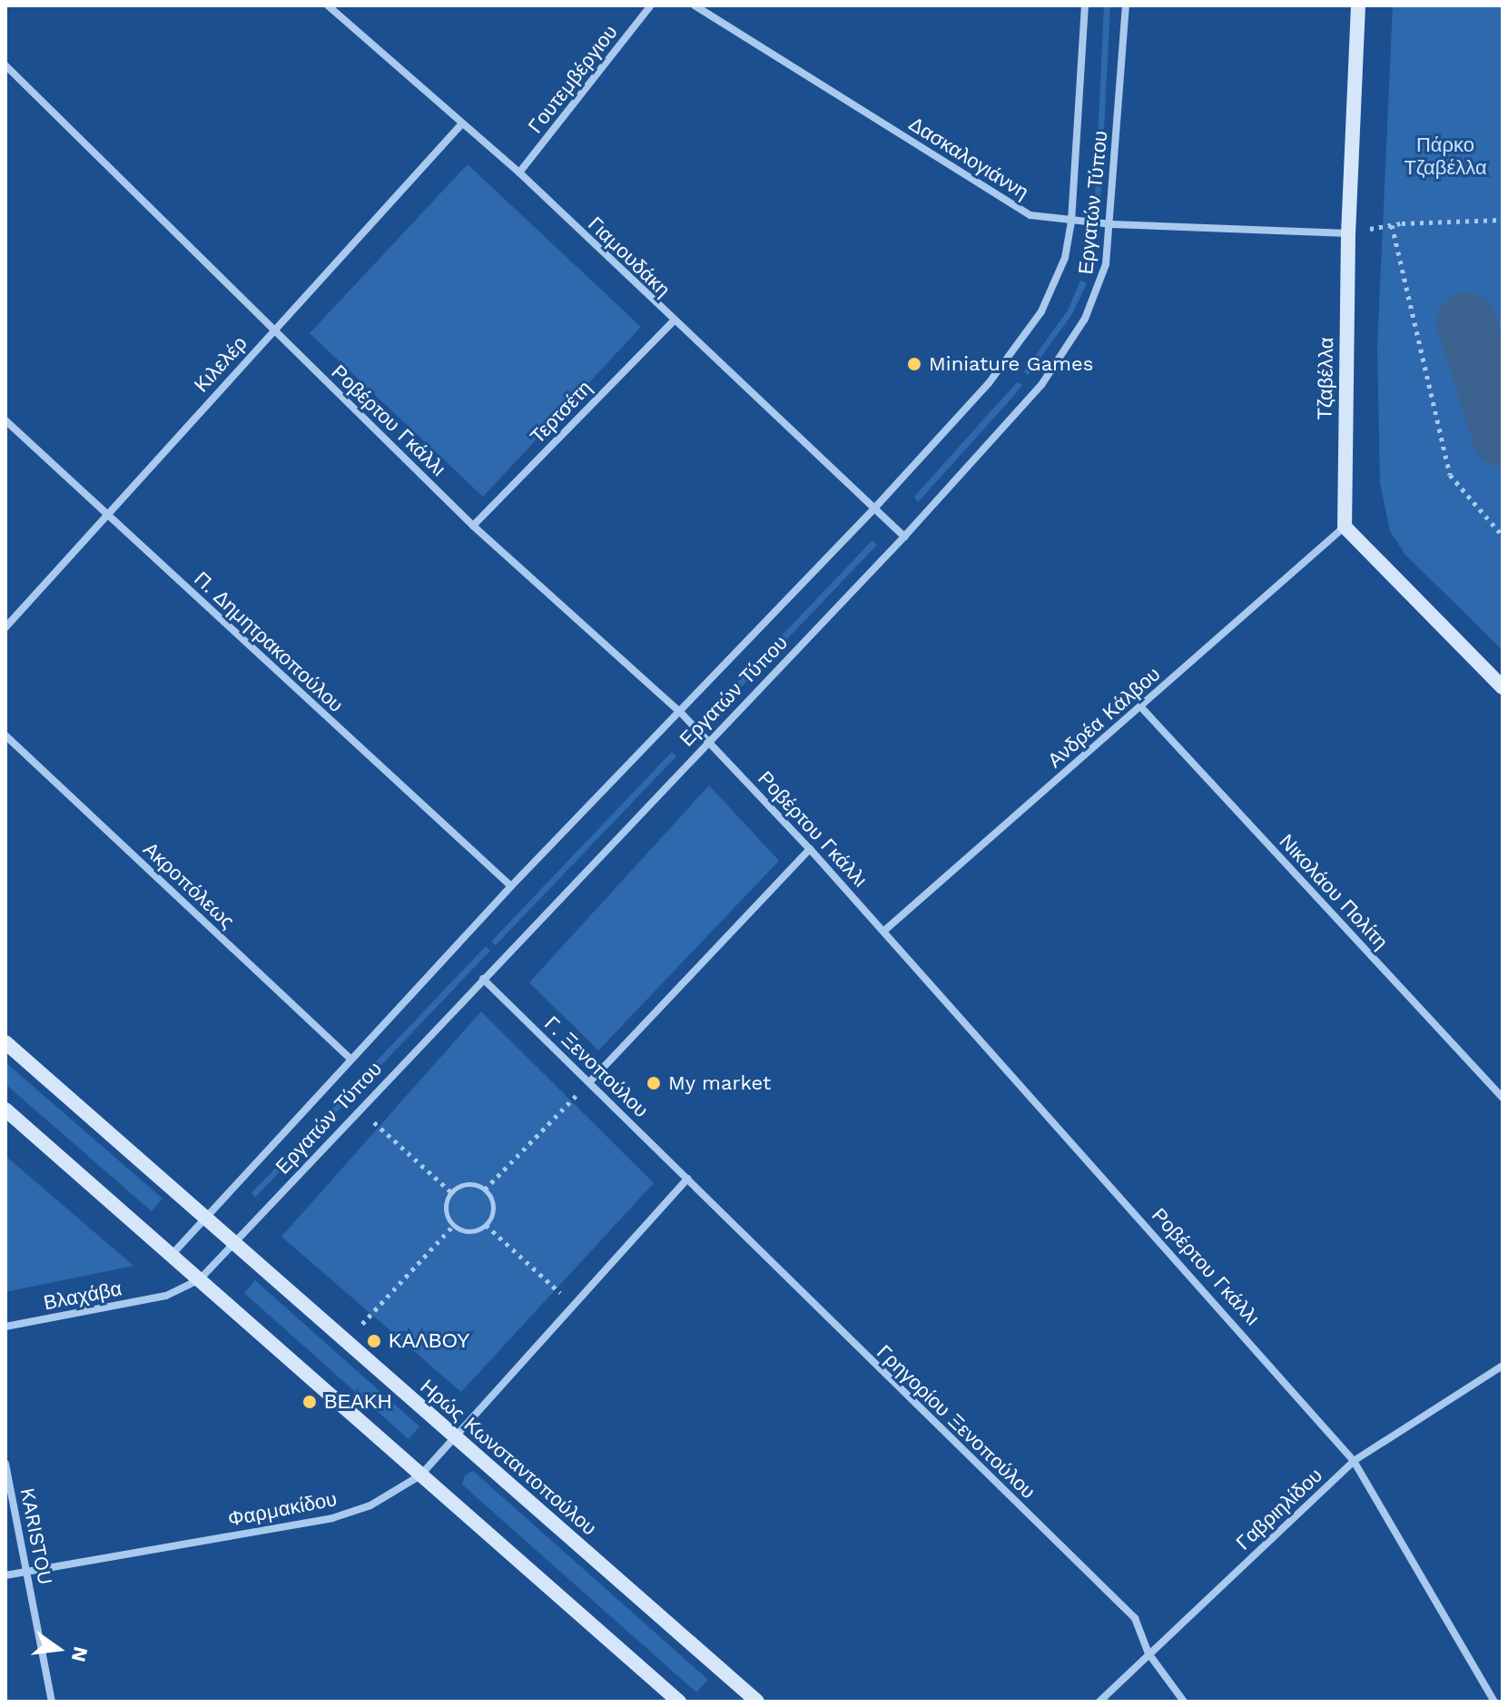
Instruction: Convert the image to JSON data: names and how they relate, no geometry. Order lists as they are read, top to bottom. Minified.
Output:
{"streets":{"street":["Γουτεμβέργιου","Δασκαλογιάννη","Εργατών Τύπου","Γιαμουδάκη","Κιλελέρ","Τζαβέλλα","Τερτσέτη","Ροβέρτου Γκάλλι","Π. Δημητρακοπούλου","Ανδρέα Κάλβου","Ακροπόλεως","Νικολάου Πολίτη","Γ. Ξενοπούλου","Βλαχάβα","Γρηγορίου Ξενοπούλου","Ηρώς Κωνσταντοπούλου","Φαρμακίδου","Γαβριηλίδου","KARISTOU"]},"crossings":[["Γουτεμβέργιου","Γιαμουδάκη"],["Δασκαλογιάννη","Εργατών Τύπου"],["Δασκαλογιάννη","Τζαβέλλα"],["Εργατών Τύπου","Γιαμουδάκη"],["Εργατών Τύπου","Ροβέρτου Γκάλλι"],["Εργατών Τύπου","Π. Δημητρακοπούλου"],["Εργατών Τύπου","Ακροπόλεως"],["Εργατών Τύπου","Γ. Ξενοπούλου"],["Εργατών Τύπου","Βλαχάβα"],["Εργατών Τύπου","Ηρώς Κωνσταντοπούλου"],["Γιαμουδάκη","Κιλελέρ"],["Γιαμουδάκη","Τερτσέτη"],["Κιλελέρ","Ροβέρτου Γκάλλι"],["Κιλελέρ","Π. Δημητρακοπούλου"],["Τζαβέλλα","Ανδρέα Κάλβου"],["Τερτσέτη","Ροβέρτου Γκάλλι"],["Ροβέρτου Γκάλλι","Ανδρέα Κάλβου"],["Ροβέρτου Γκάλλι","Γαβριηλίδου"],["Ανδρέα Κάλβου","Νικολάου Πολίτη"],["Γ. Ξενοπούλου","Γρηγορίου Ξενοπούλου"],["Γ. Ξενοπούλου","Φαρμακίδου"],["Γρηγορίου Ξενοπούλου","Φαρμακίδου"],["Γρηγορίου Ξενοπούλου","Γαβριηλίδου"],["Ηρώς Κωνσταντοπούλου","Φαρμακίδου"],["Φαρμακίδου","KARISTOU"]],"parks":["Πάρκο Τζαβέλλα"],"places":["Miniature Games","My market","ΚΑΛΒΟΥ","ΒΕΑΚΗ"],"north":"right"}
